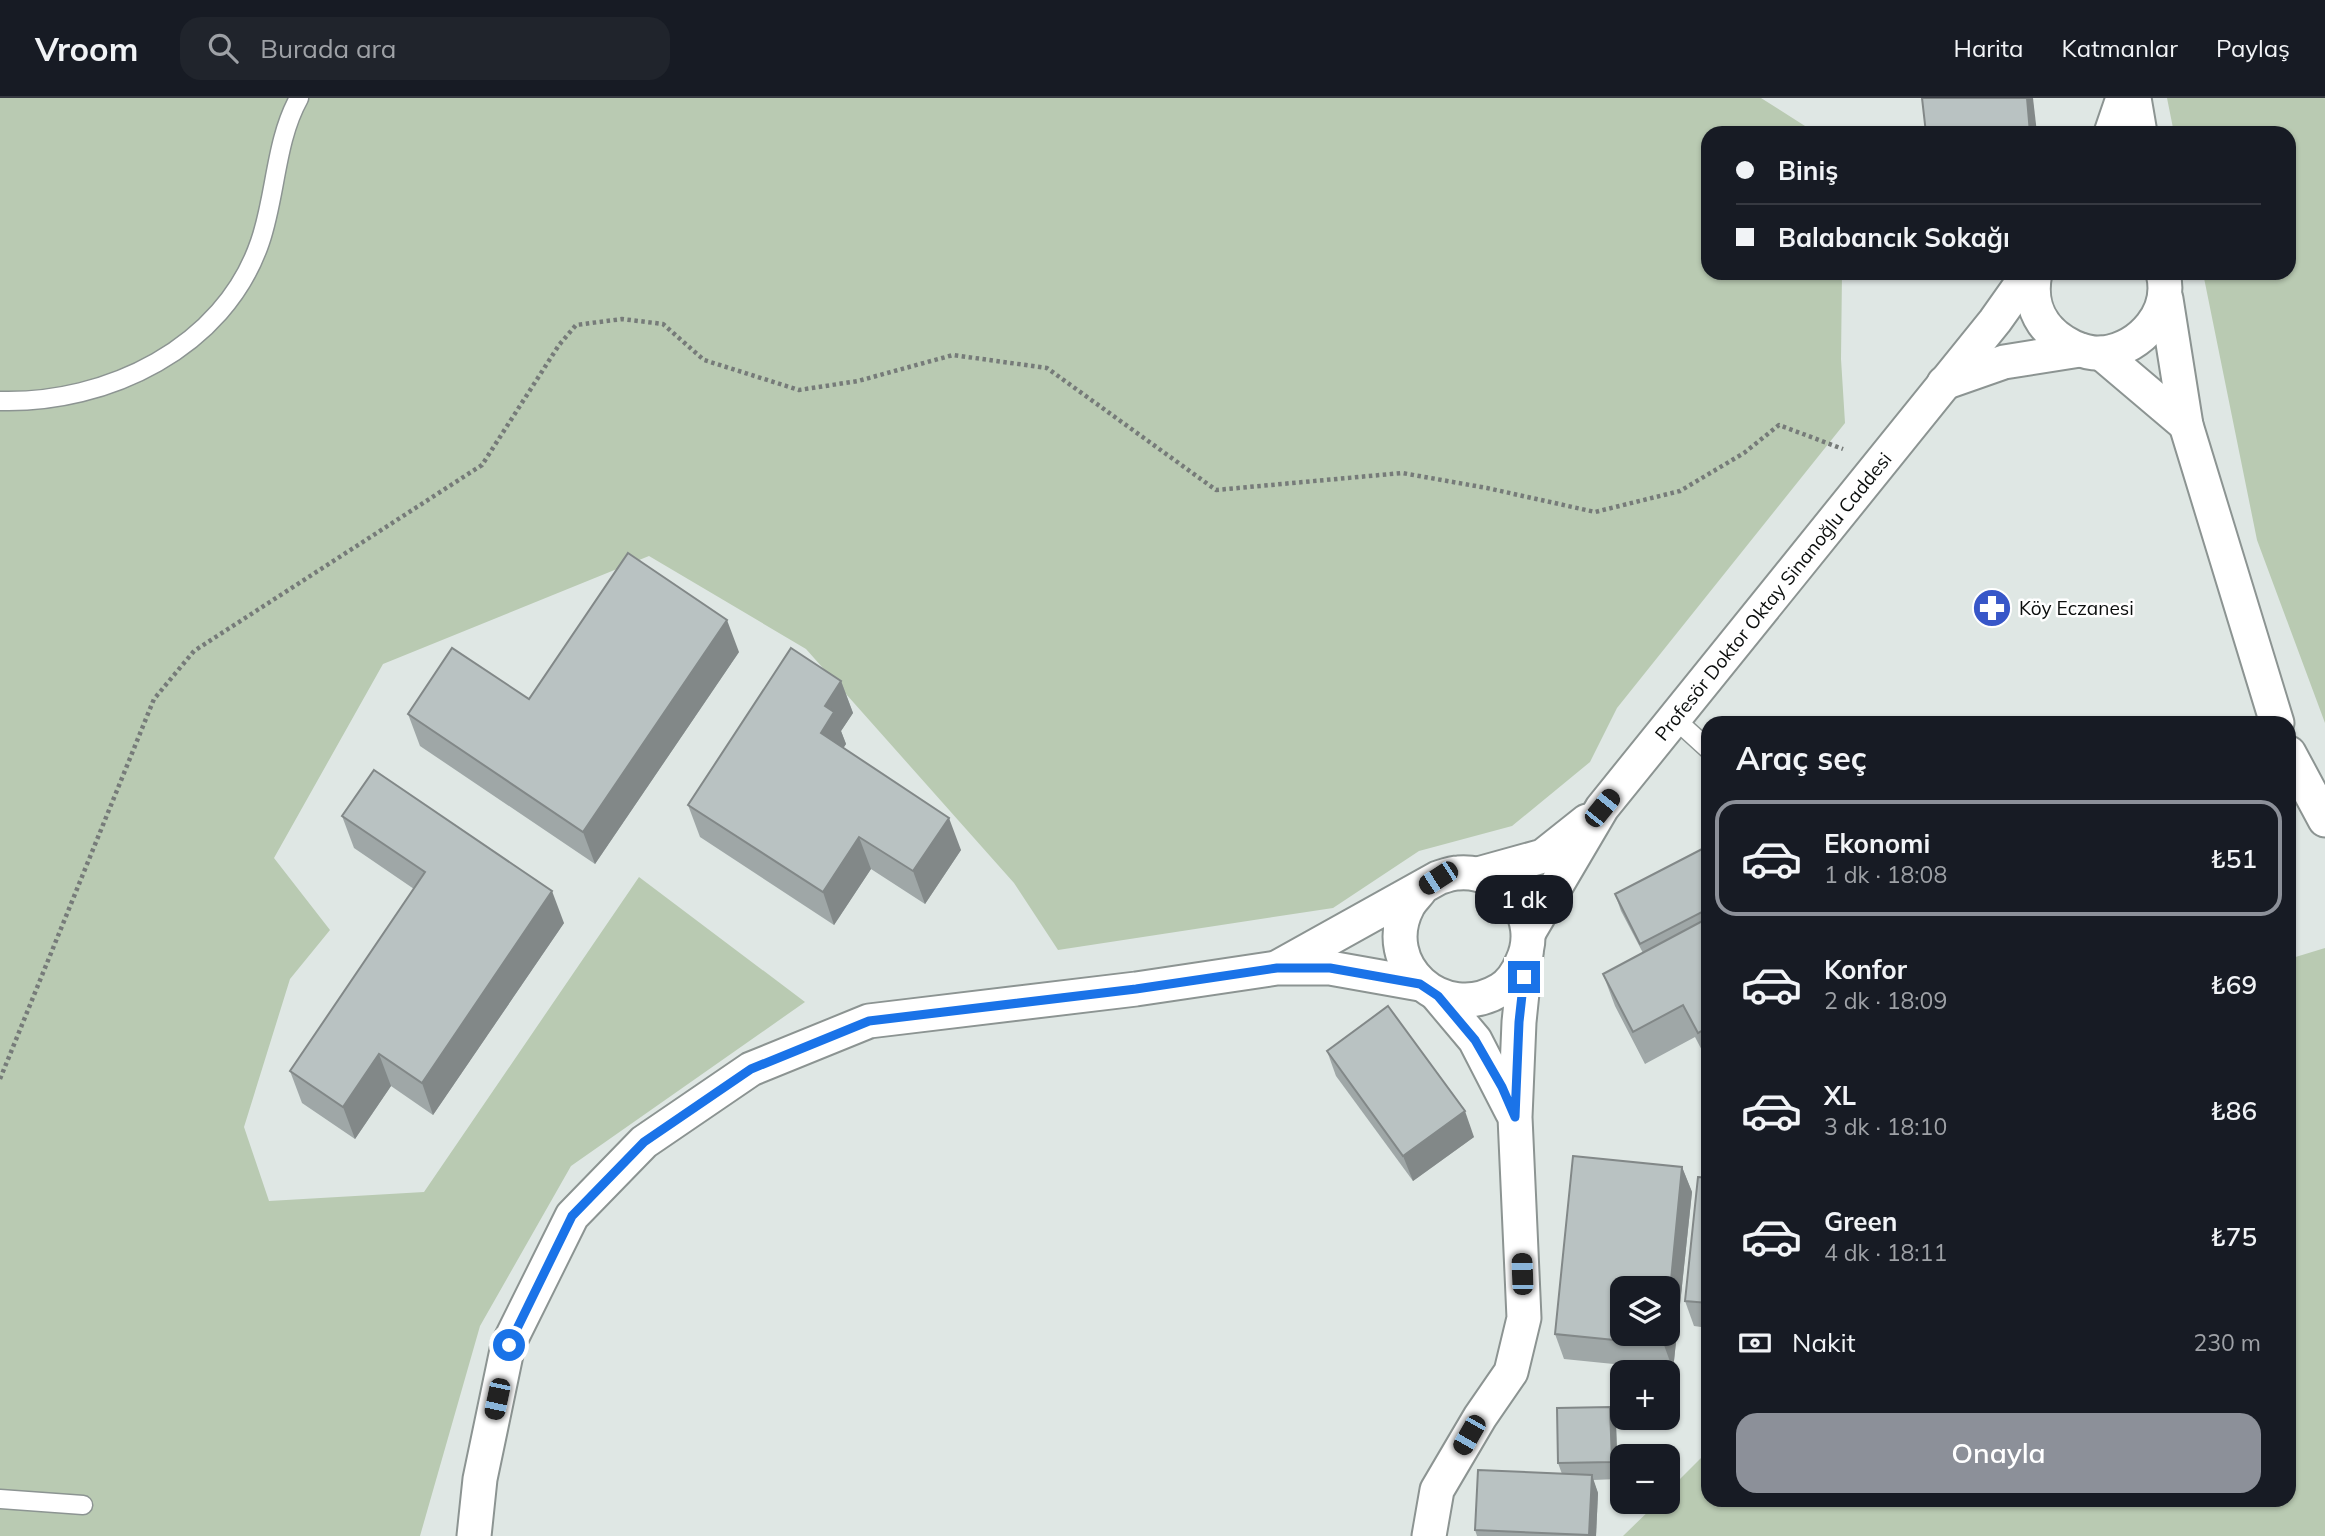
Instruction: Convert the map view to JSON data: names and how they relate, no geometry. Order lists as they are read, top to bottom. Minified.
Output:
{"streets":{"street":["Profesör Doktor Oktay Sinanoğlu Caddesi"]},"places":{"pharmacy":["Köy Eczanesi"]},"page":{"header":"Vroom","search":"Burada ara","nav":["Harita","Katmanlar","Paylaş"],"banner":["Biniş","Balabancık Sokağı"],"heading":"Araç seç","list":[{"name":"Ekonomi","note":"1 dk · 18:08","value":"₺51"},{"name":"Konfor","note":"2 dk · 18:09","value":"₺69"},{"name":"XL","note":"3 dk · 18:10","value":"₺86"},{"name":"Green","note":"4 dk · 18:11","value":"₺75"}],"bubble":"1 dk","map_buttons":["+","−"],"pay":["Nakit","230 m"],"buttons":"Onayla"}}
